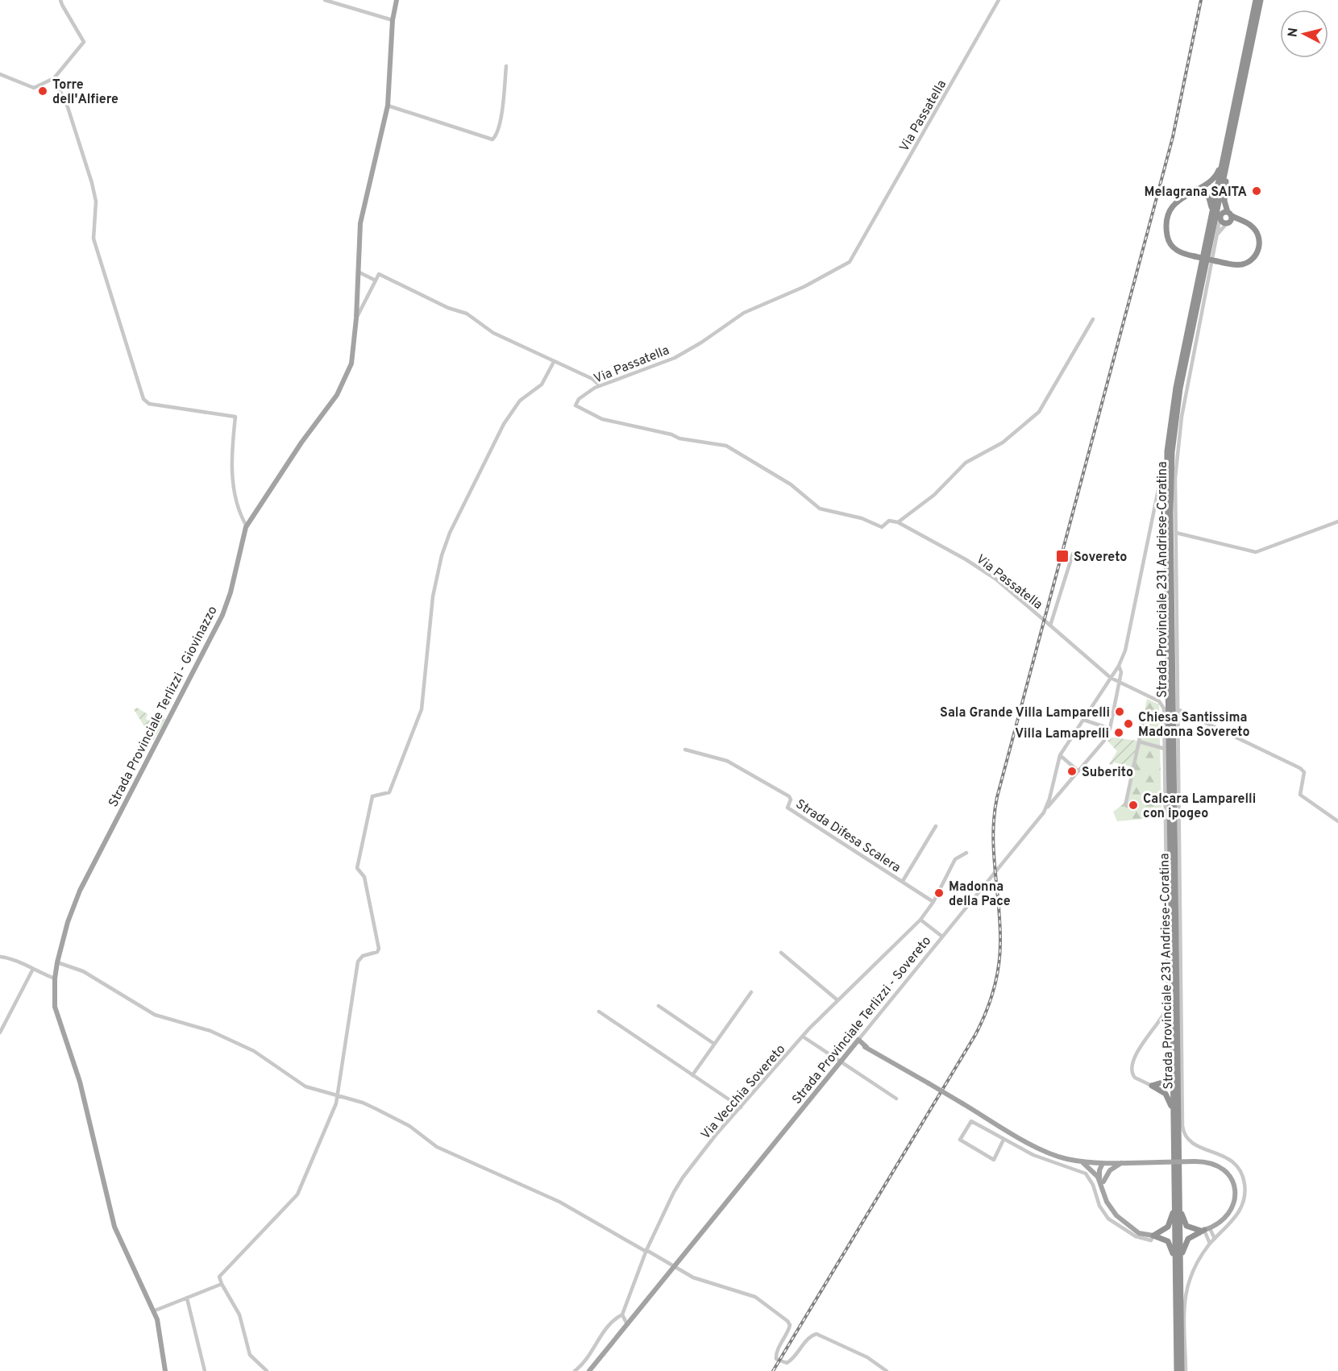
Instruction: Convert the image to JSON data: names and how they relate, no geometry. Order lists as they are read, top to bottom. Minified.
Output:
{"streets":{"highway":["Strada Provinciale 231 Andriese-Coratina"],"main road":["Strada Provinciale Terlizzi - Giovinazzo","Strada Provinciale Terlizzi - Sovereto"],"street":["Via Passatella","Strada Difesa Scalera","Via Vecchia Sovereto"]},"crossings":[["Via Passatella","Strada Provinciale Terlizzi - Sovereto"],["Strada Difesa Scalera","Via Vecchia Sovereto"]],"places":{"other":["Torre dell'Alfiere","Melagrana SAITA","Sala Grande Villa Lamparelli","Chiesa Santissima Madonna Sovereto","Villa Lamaprelli","Suberito","Calcara Lamparelli con ipogeo","Madonna della Pace"],"transit":["Sovereto"]},"north":"left"}
